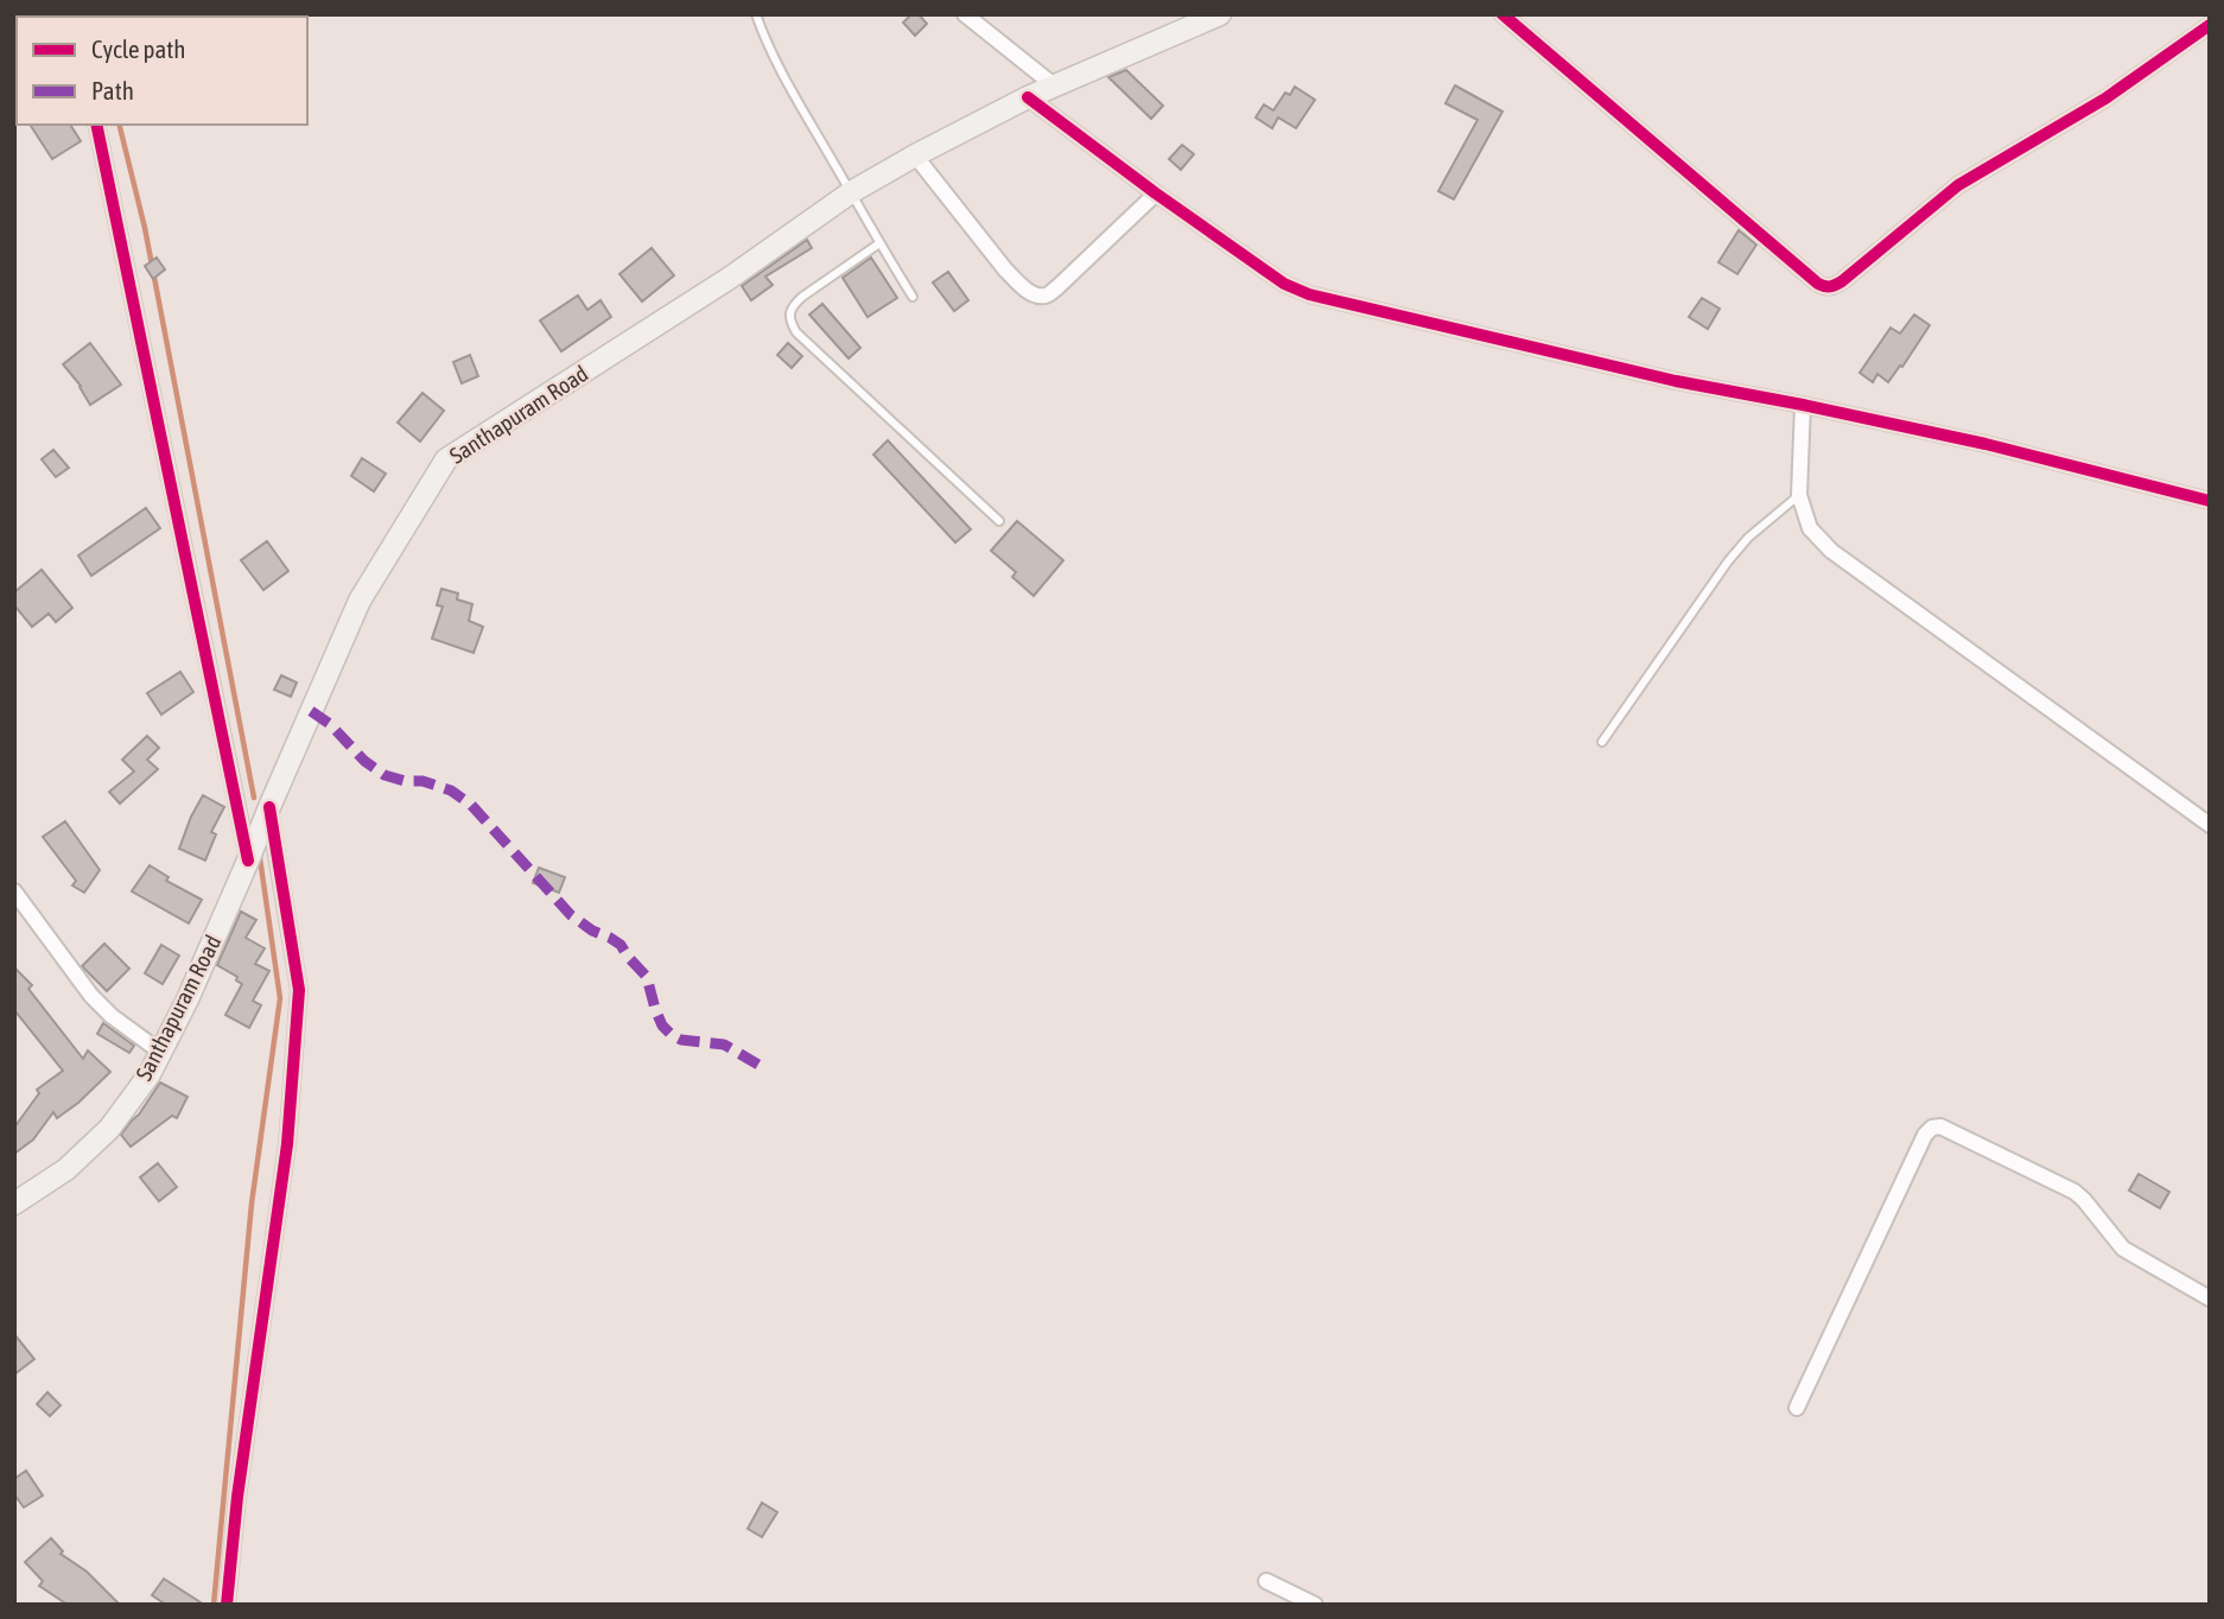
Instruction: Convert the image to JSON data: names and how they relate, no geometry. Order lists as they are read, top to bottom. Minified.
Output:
{"streets":{"main road":["Santhapuram Road"]},"legend":["Cycle path","Path"]}
